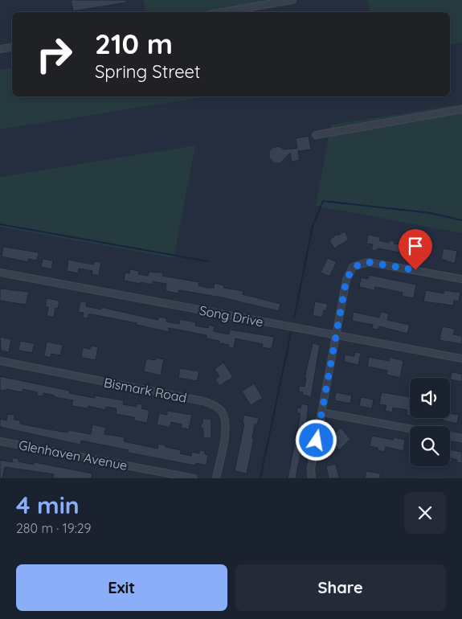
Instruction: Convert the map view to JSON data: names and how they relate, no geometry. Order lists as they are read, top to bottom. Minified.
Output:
{"streets":{"street":["Song Drive","Bismark Road","Glenhaven Avenue"]},"page":{"turn":["210 m","Spring Street"],"heading":["4 min","280 m · 19:29"],"buttons":["Exit","Share"]}}
